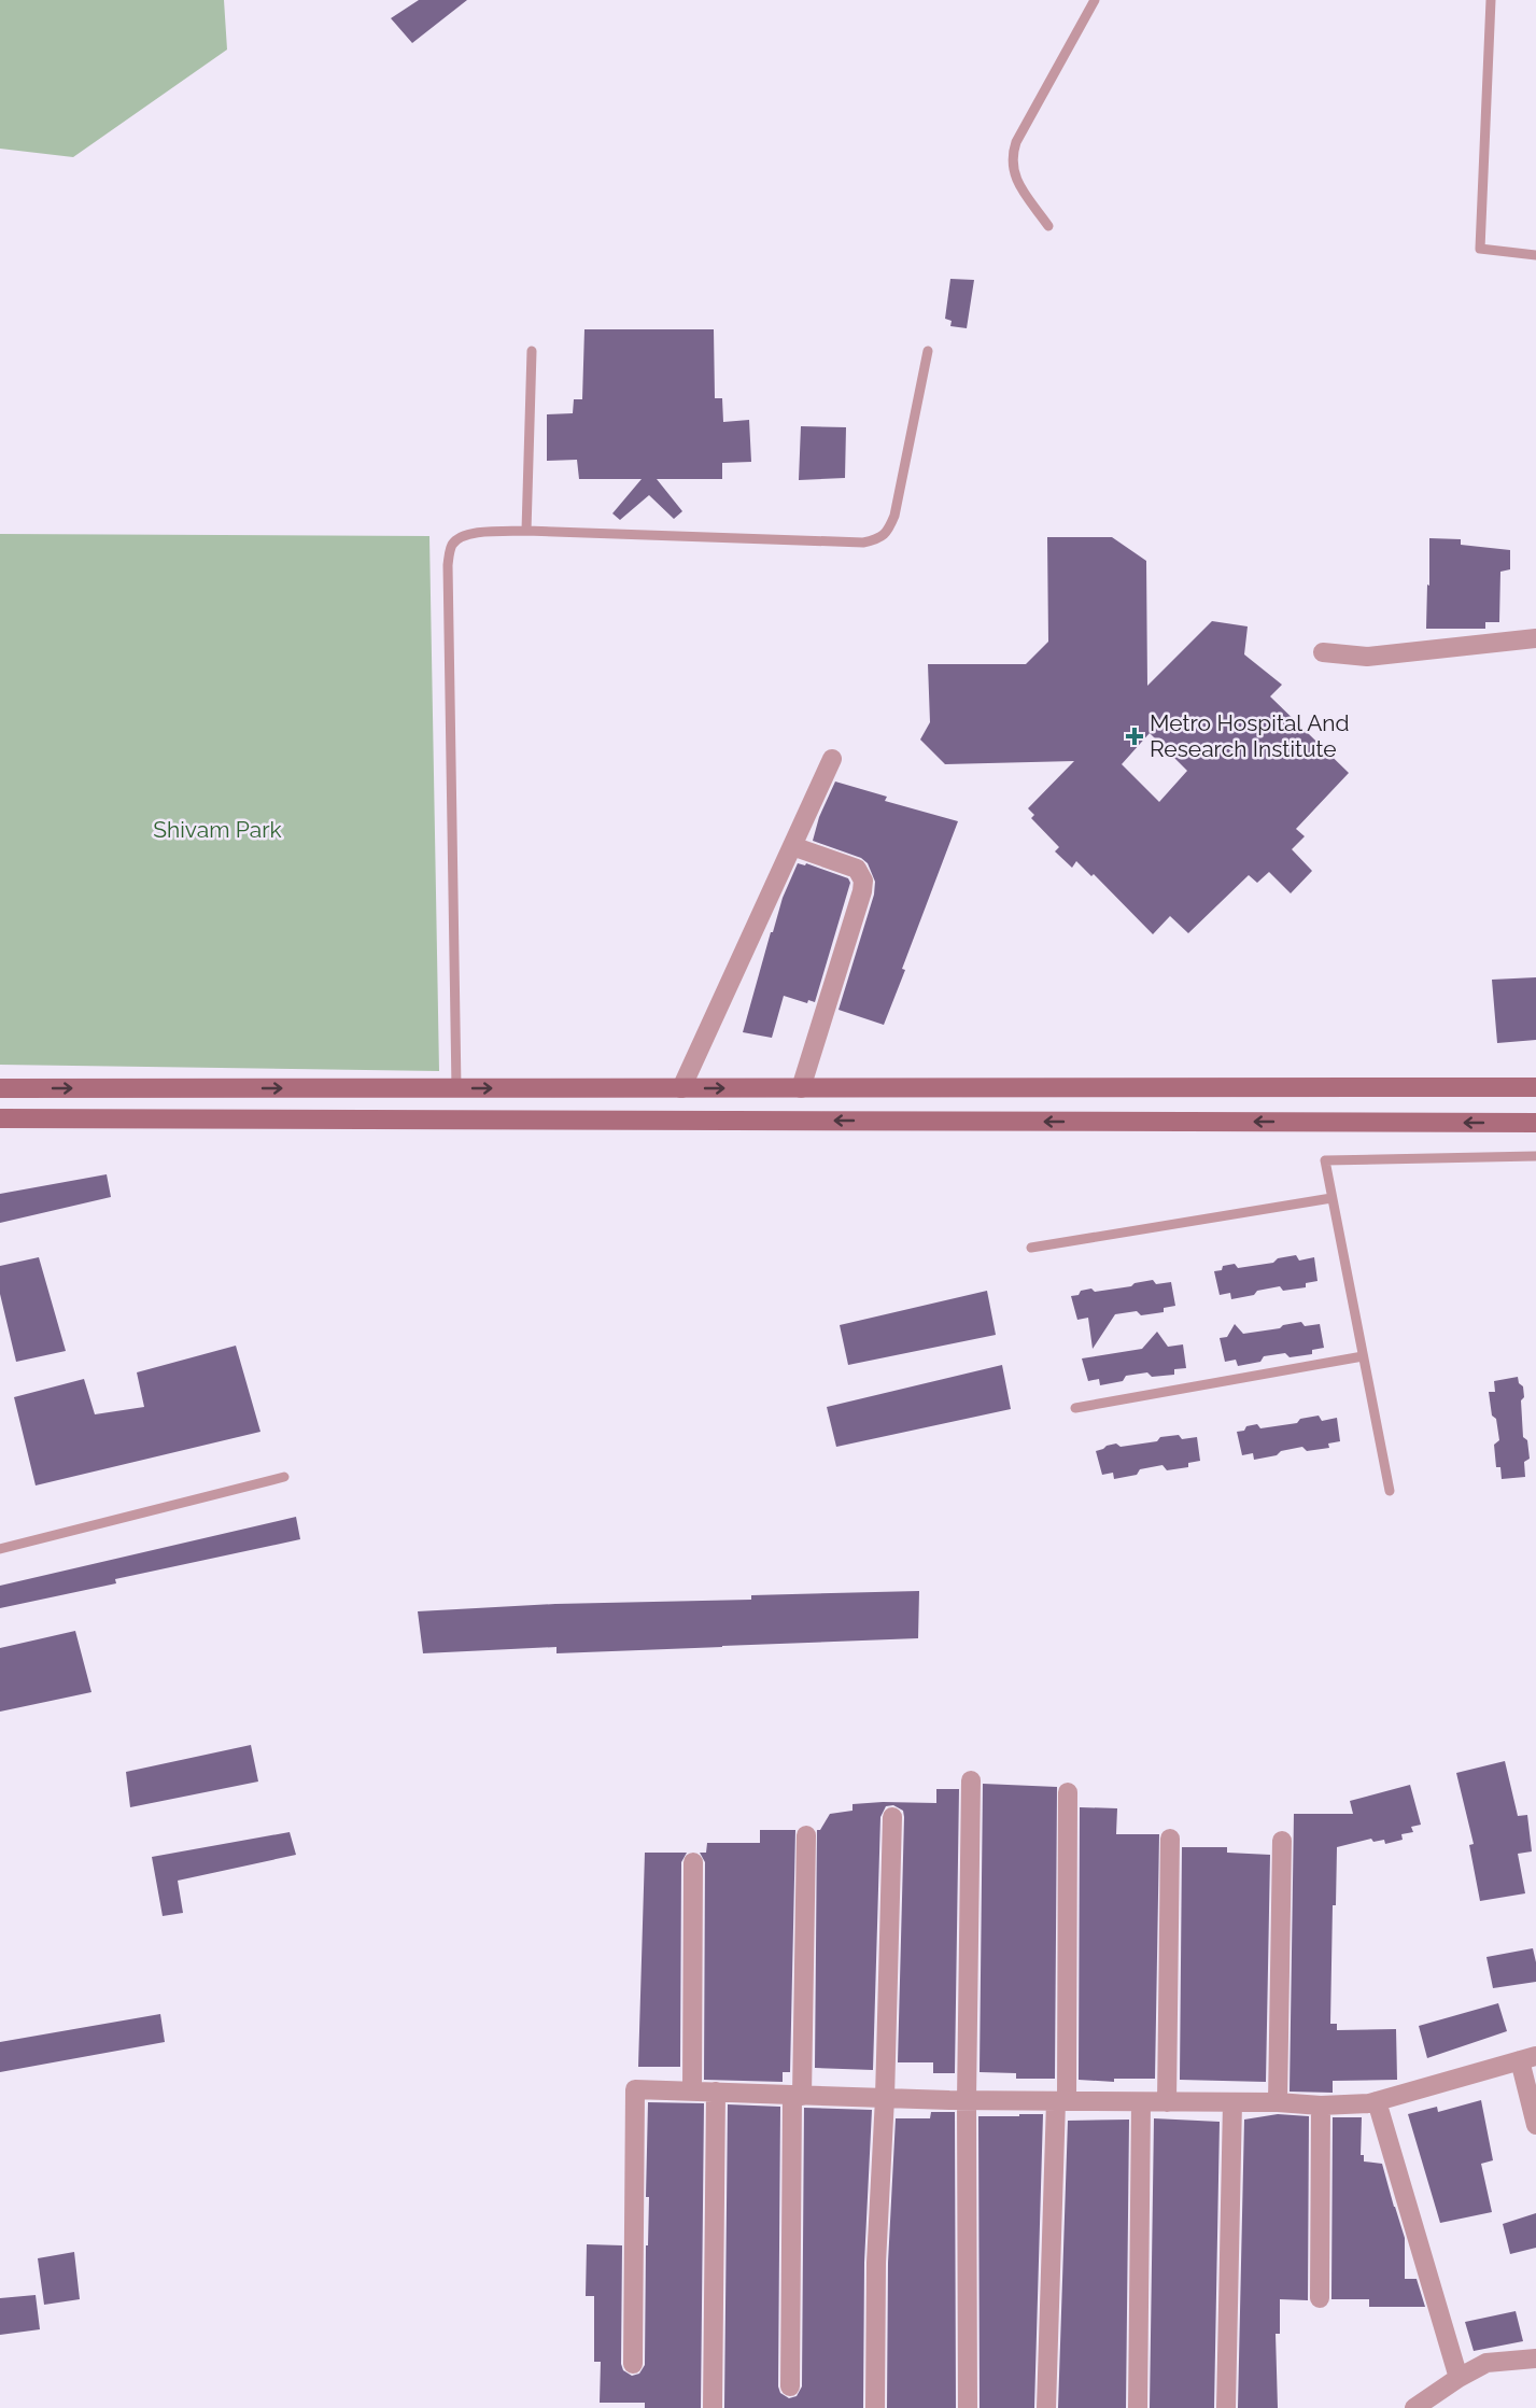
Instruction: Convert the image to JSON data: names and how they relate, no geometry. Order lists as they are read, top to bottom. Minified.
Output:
{"parks":["Shivam Park"],"places":{"health":["Metro Hospital And Research Institute"]}}
